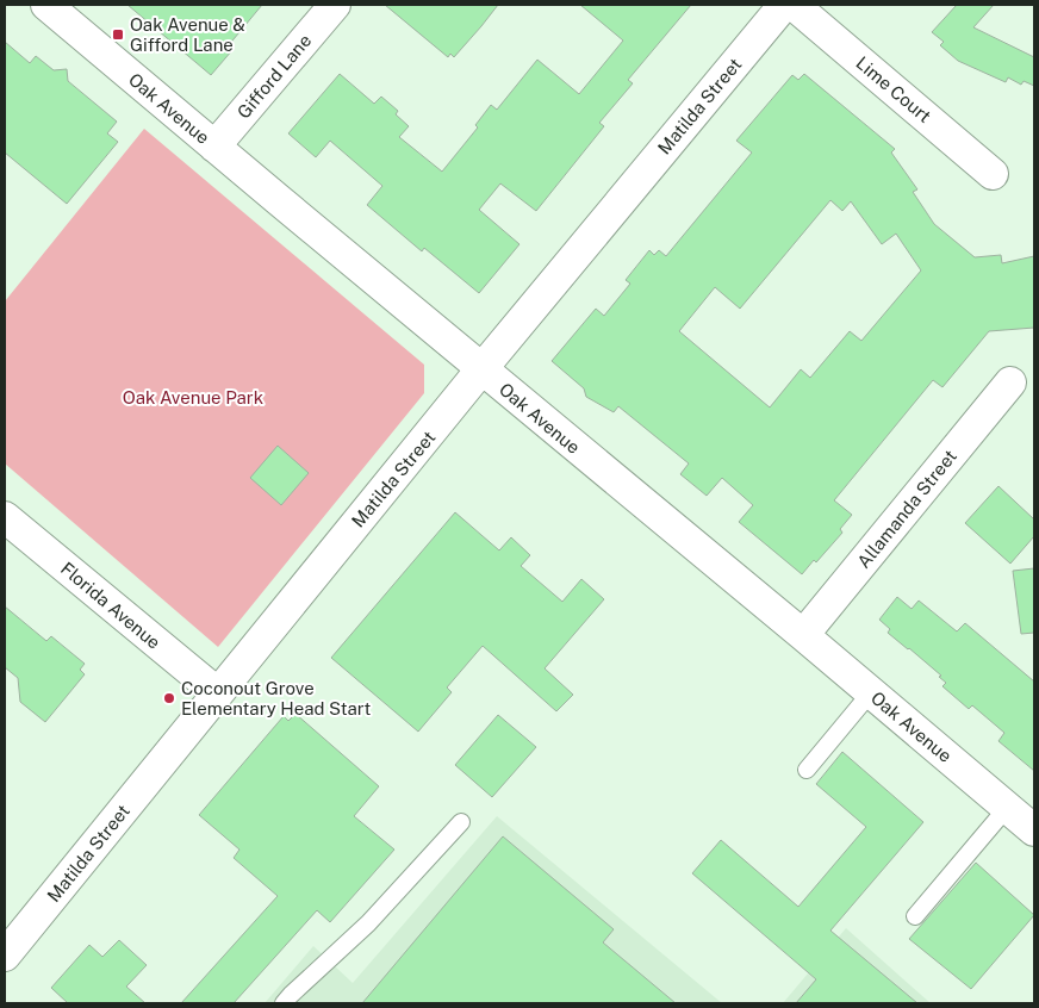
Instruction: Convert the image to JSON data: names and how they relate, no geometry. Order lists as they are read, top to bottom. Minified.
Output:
{"streets":{"street":["Gifford Lane","Lime Court","Matilda Street","Oak Avenue","Allamanda Street","Florida Avenue"]},"crossings":[["Gifford Lane","Oak Avenue"],["Matilda Street","Oak Avenue"],["Matilda Street","Florida Avenue"],["Oak Avenue","Allamanda Street"]],"parks":["Oak Avenue Park"],"places":{"transit":["Oak Avenue & Gifford Lane"],"other":["Coconout Grove Elementary Head Start"]}}
